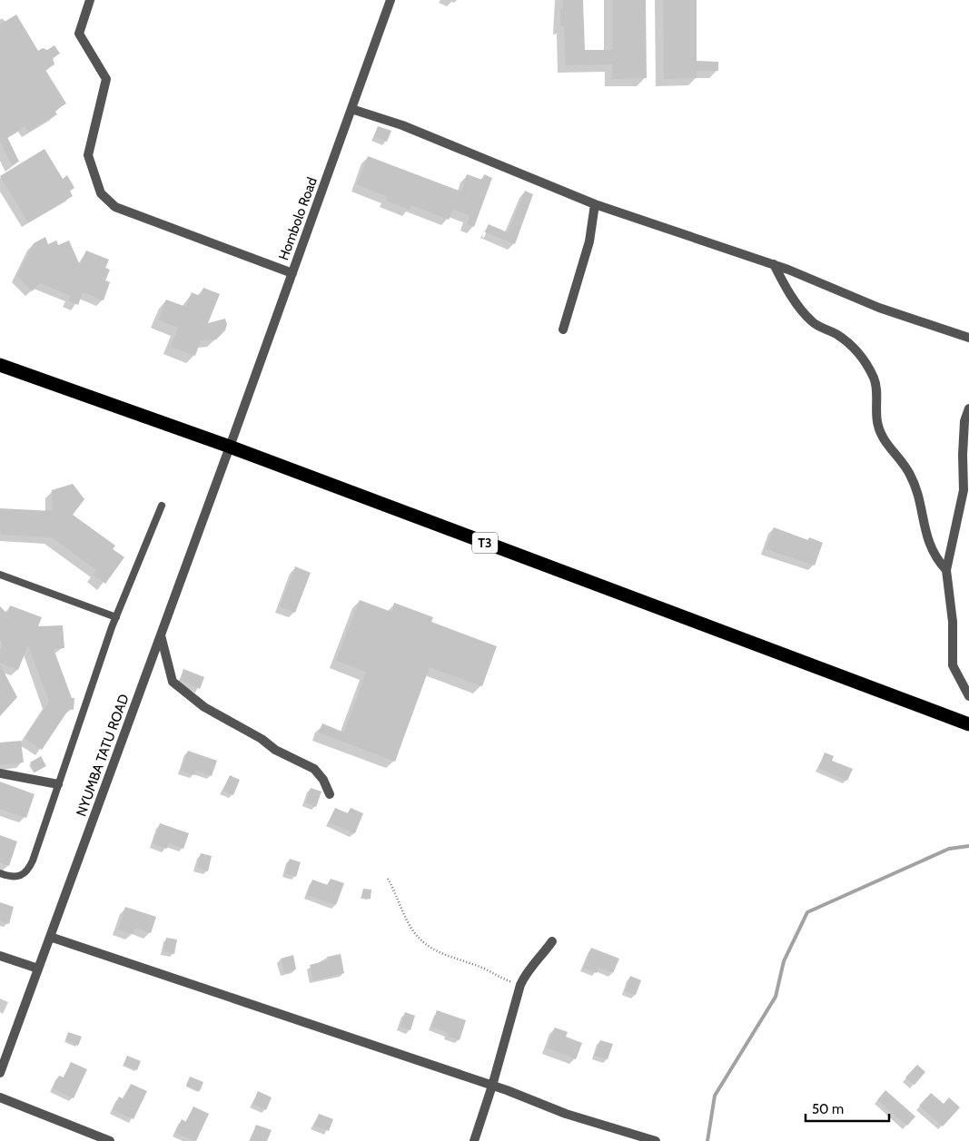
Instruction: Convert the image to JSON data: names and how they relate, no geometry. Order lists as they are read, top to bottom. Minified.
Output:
{"streets":{"highway":["T3"],"street":["Hombolo Road","NYUMBA TATU ROAD"]},"crossings":[["Hombolo Road","T3"],["Hombolo Road","NYUMBA TATU ROAD"],["T3","NYUMBA TATU ROAD"]],"scale_bar":"50 m"}
